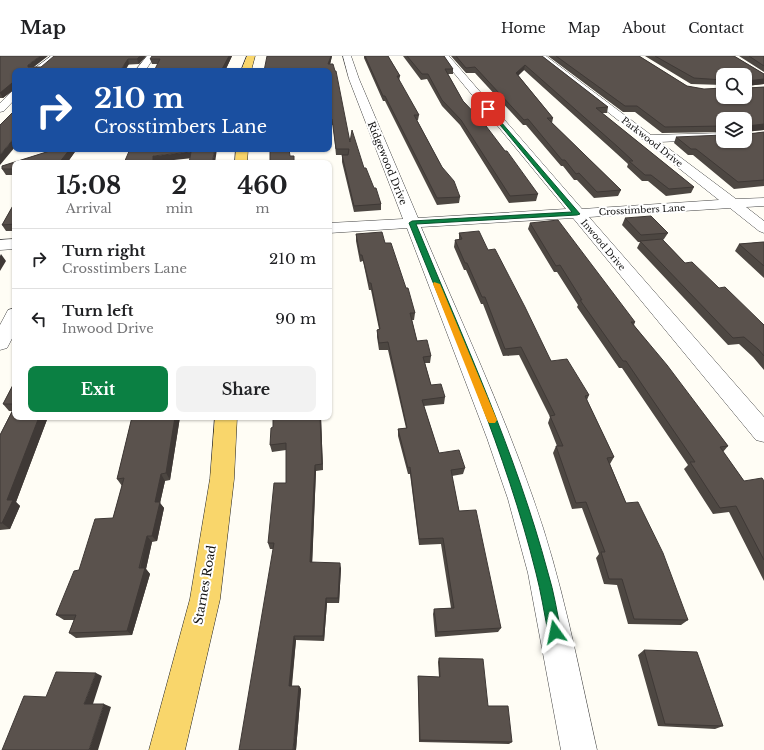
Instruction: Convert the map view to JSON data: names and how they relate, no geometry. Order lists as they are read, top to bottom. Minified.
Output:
{"streets":{"main road":["Starnes Road"],"street":["Parkwood Drive","Ridgewood Drive","Crosstimbers Lane","Inwood Drive"]},"crossings":[["Parkwood Drive","Crosstimbers Lane"],["Ridgewood Drive","Crosstimbers Lane"],["Crosstimbers Lane","Inwood Drive"]],"page":{"header":"Map","nav":["Home","Map","About","Contact"],"turn":["210 m","Crosstimbers Lane"],"eta":["15:08","Arrival","2","min","460","m"],"list":[{"name":"Turn right","note":"Crosstimbers Lane","value":"210 m"},{"name":"Turn left","note":"Inwood Drive","value":"90 m"}],"buttons":["Exit","Share"]}}
